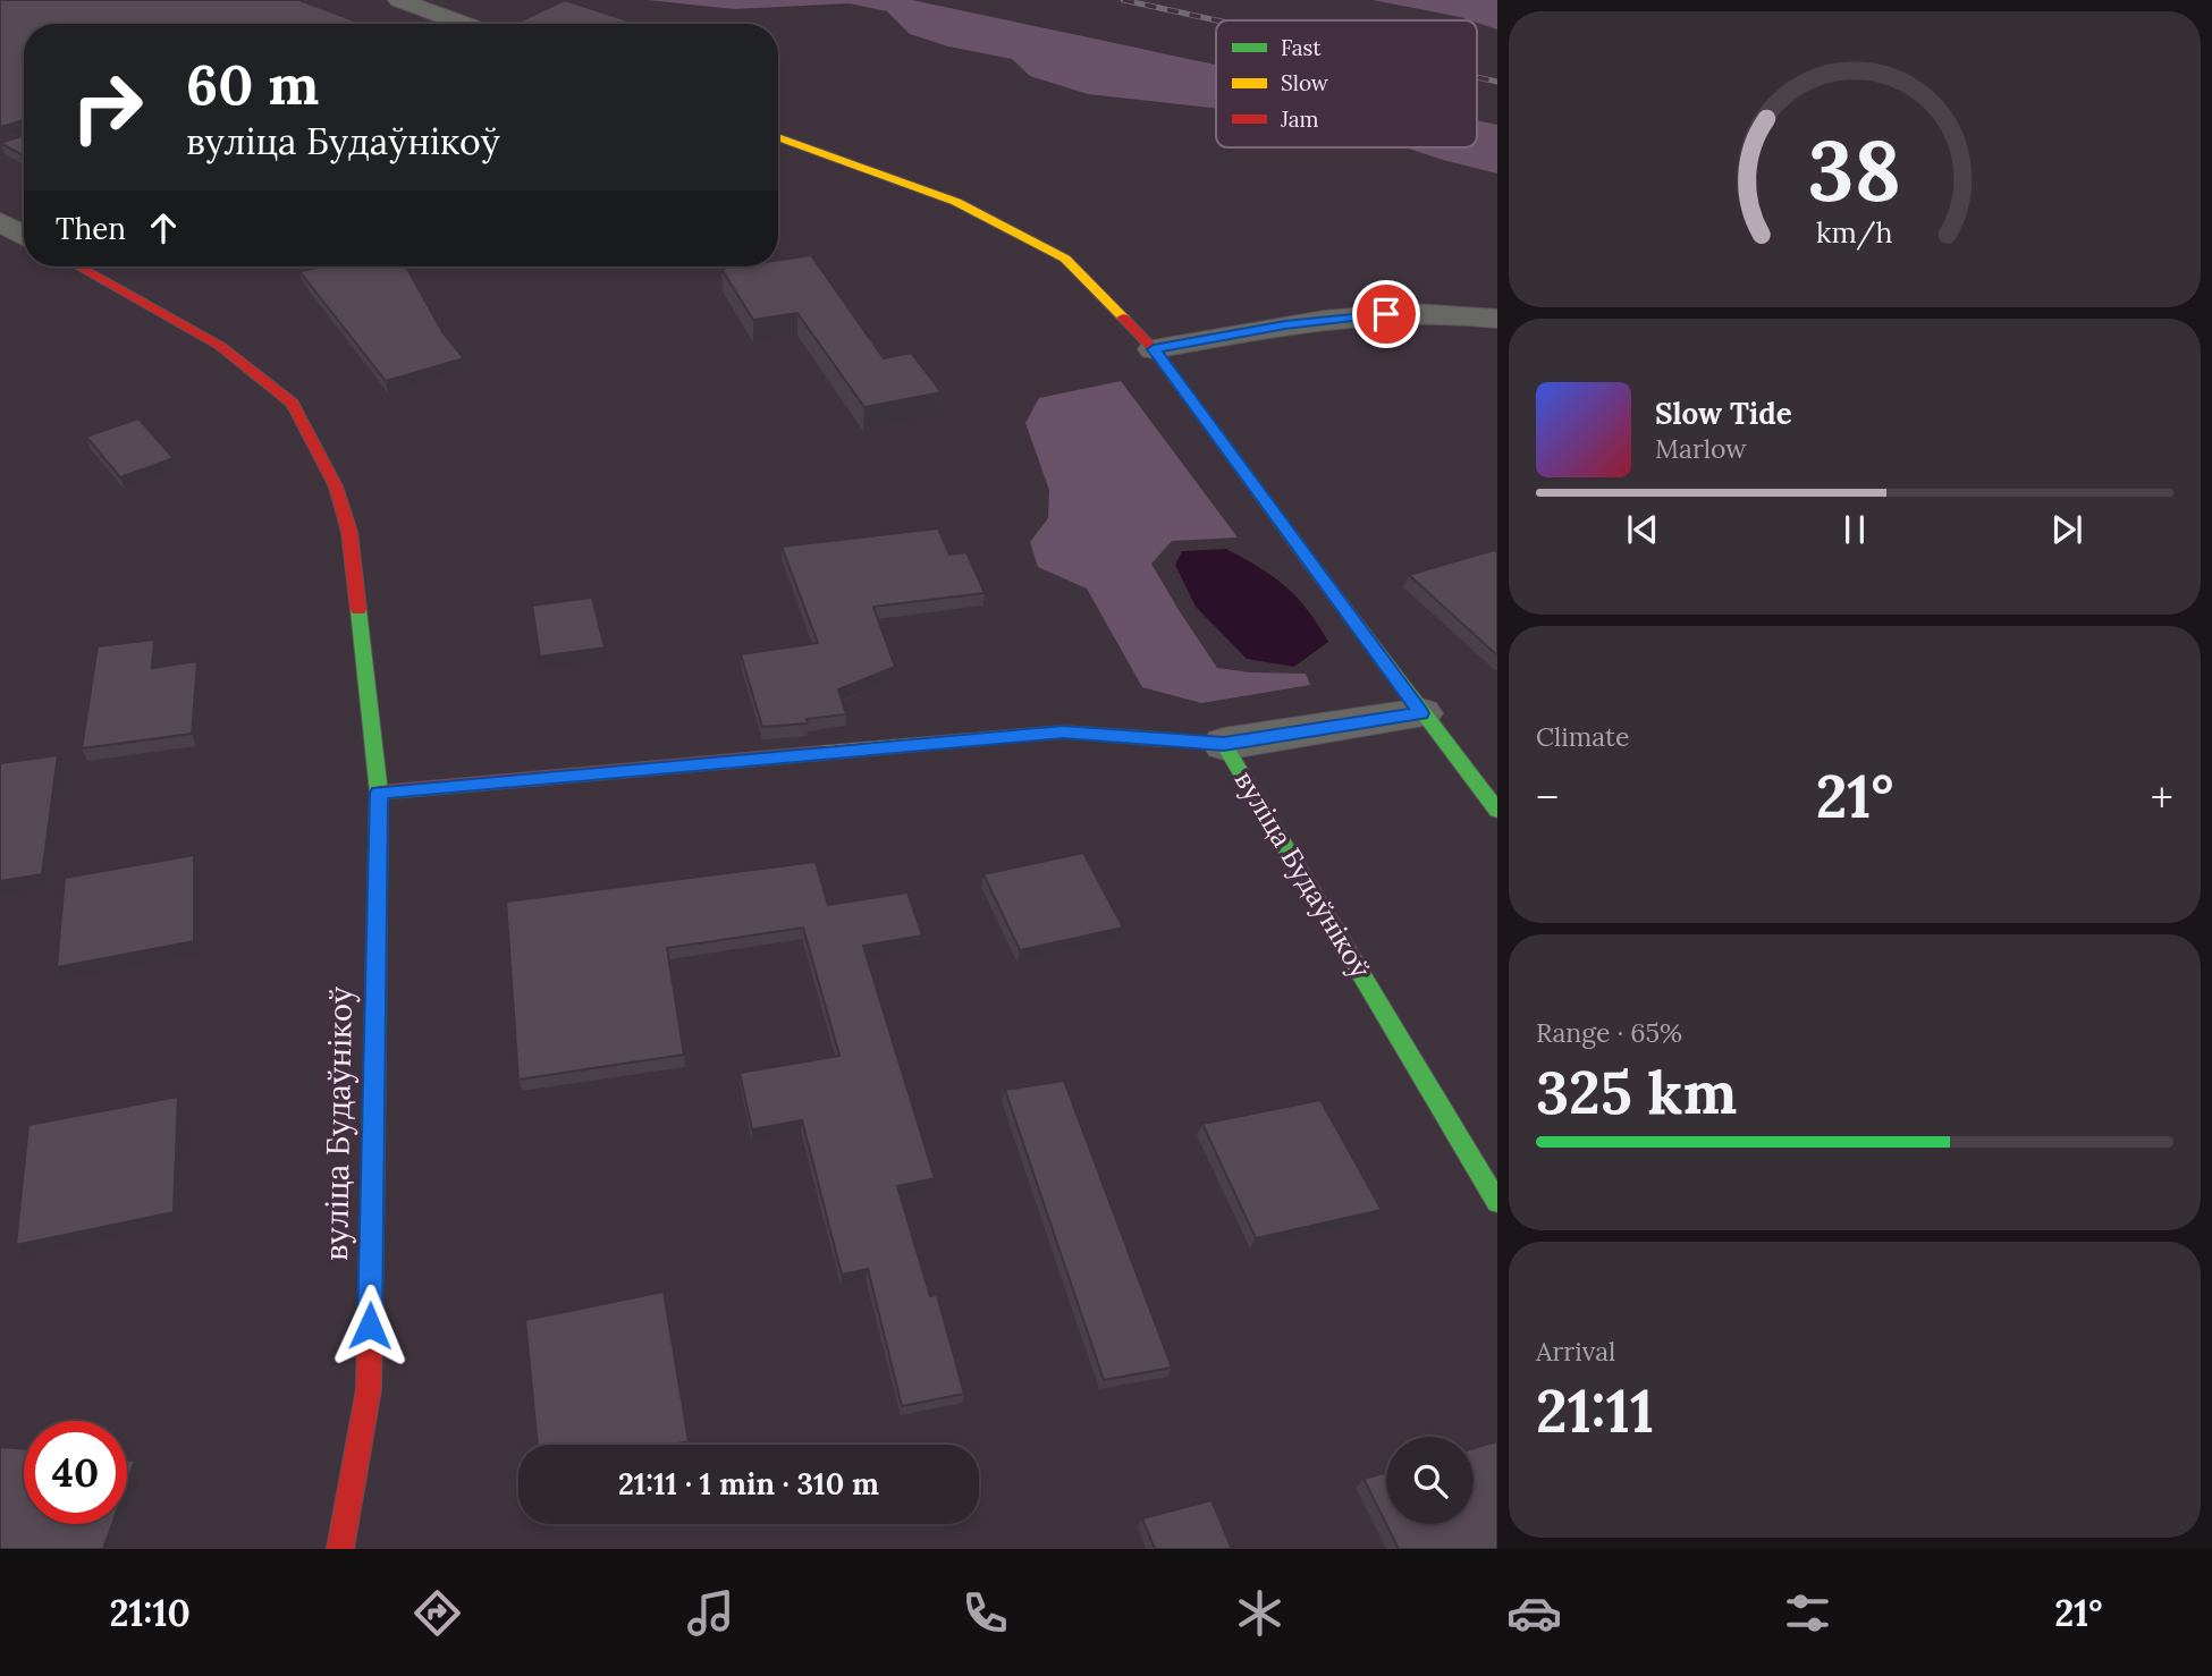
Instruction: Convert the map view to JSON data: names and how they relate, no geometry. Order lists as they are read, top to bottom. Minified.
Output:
{"streets":{"street":["вуліца Будаўнікоў"]},"legend":["Fast","Slow","Jam"],"page":{"turn":["60 m","вуліца Будаўнікоў"],"then":"Then","song":["Slow Tide","Marlow"],"tile":["Climate",["Range · 65%","325 km"],["Arrival","21:11"]],"heat":["−","21°","+"],"limit":"40","trip":"21:11 · 1 min · 310 m","tabs":["21:10","21°"],"gauge":["38","km/h"]}}
